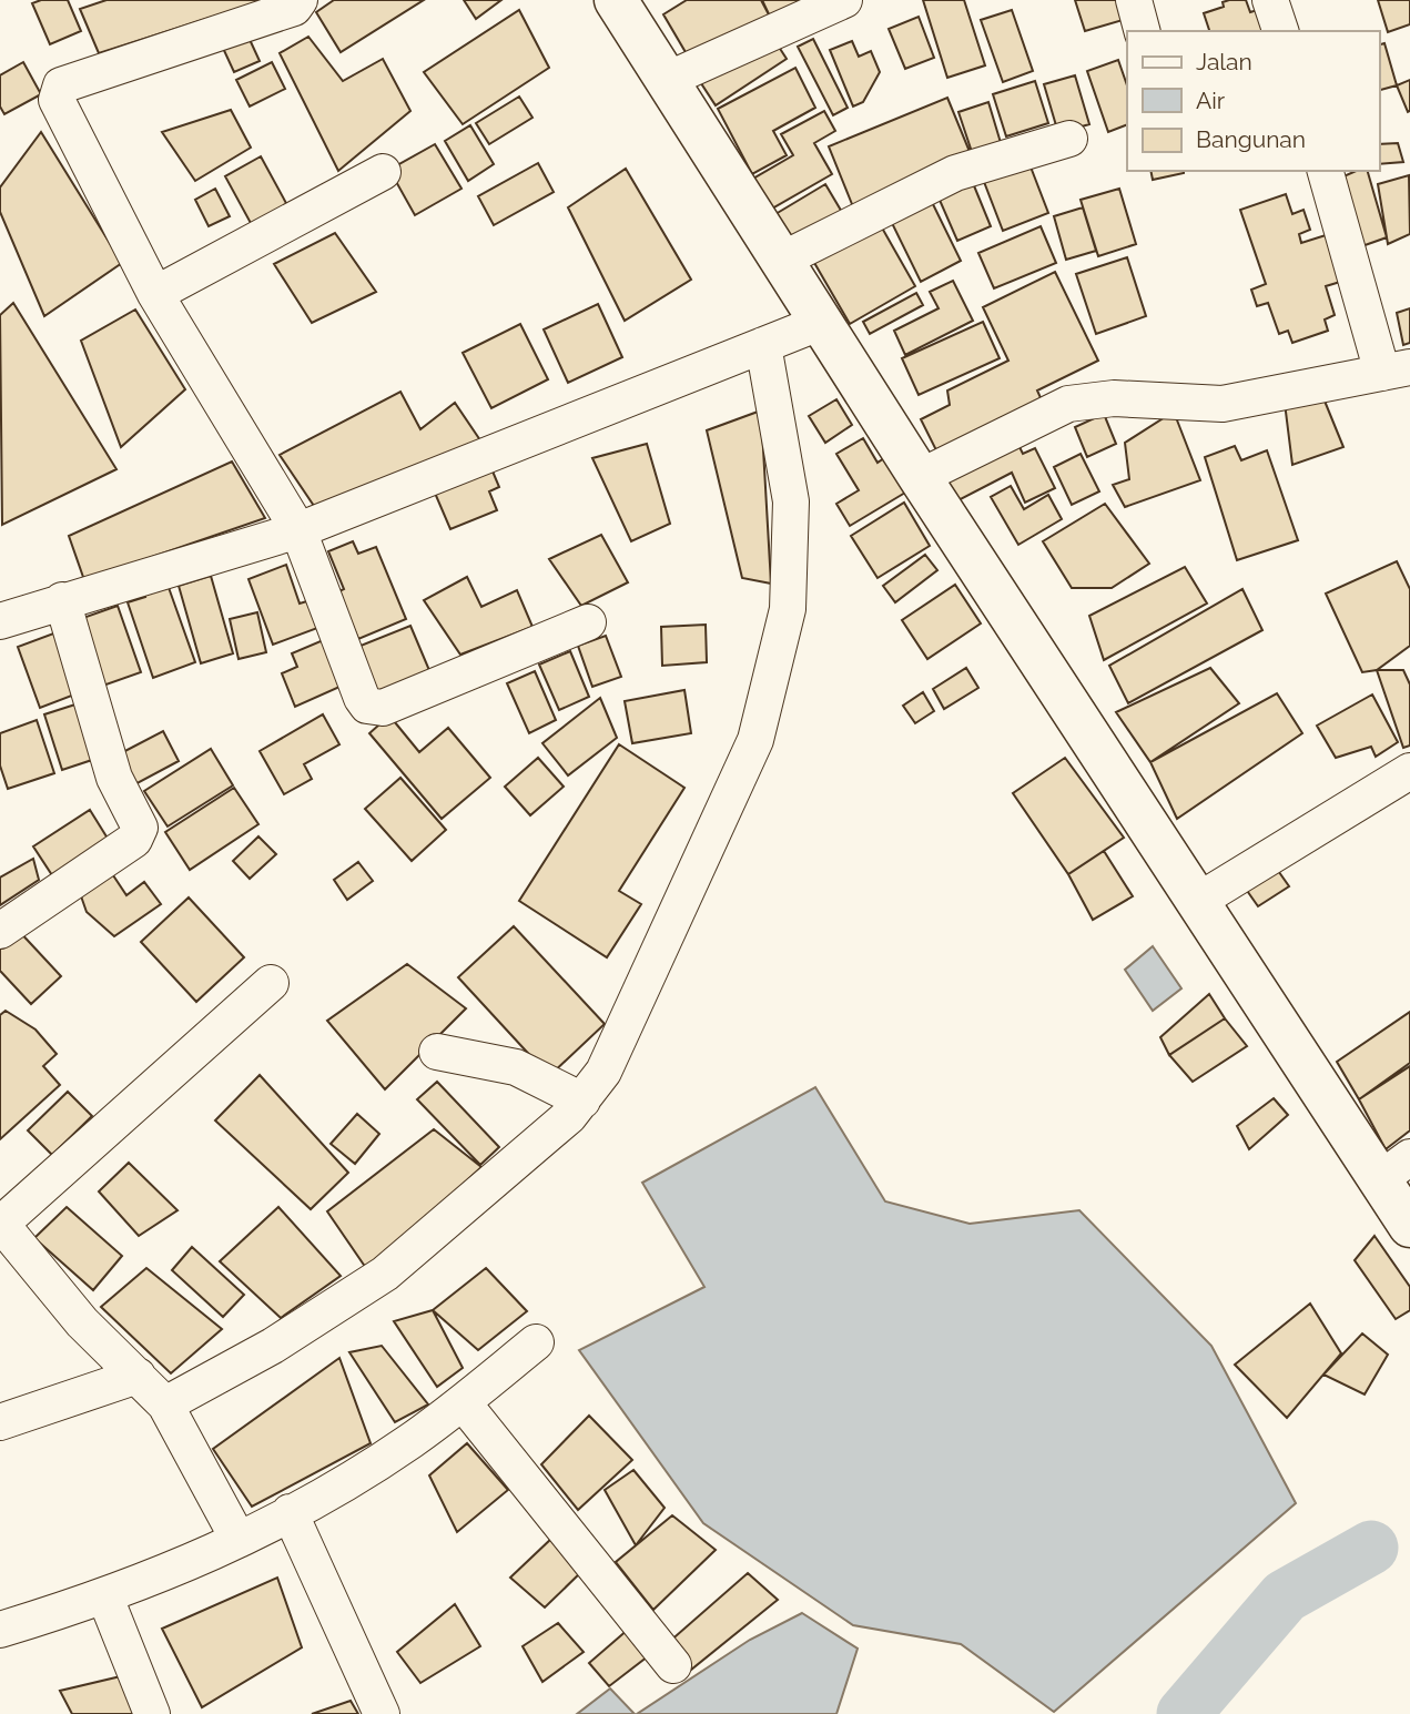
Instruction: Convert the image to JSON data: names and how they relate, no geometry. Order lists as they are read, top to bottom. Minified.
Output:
{"legend":["Jalan","Air","Bangunan"]}
